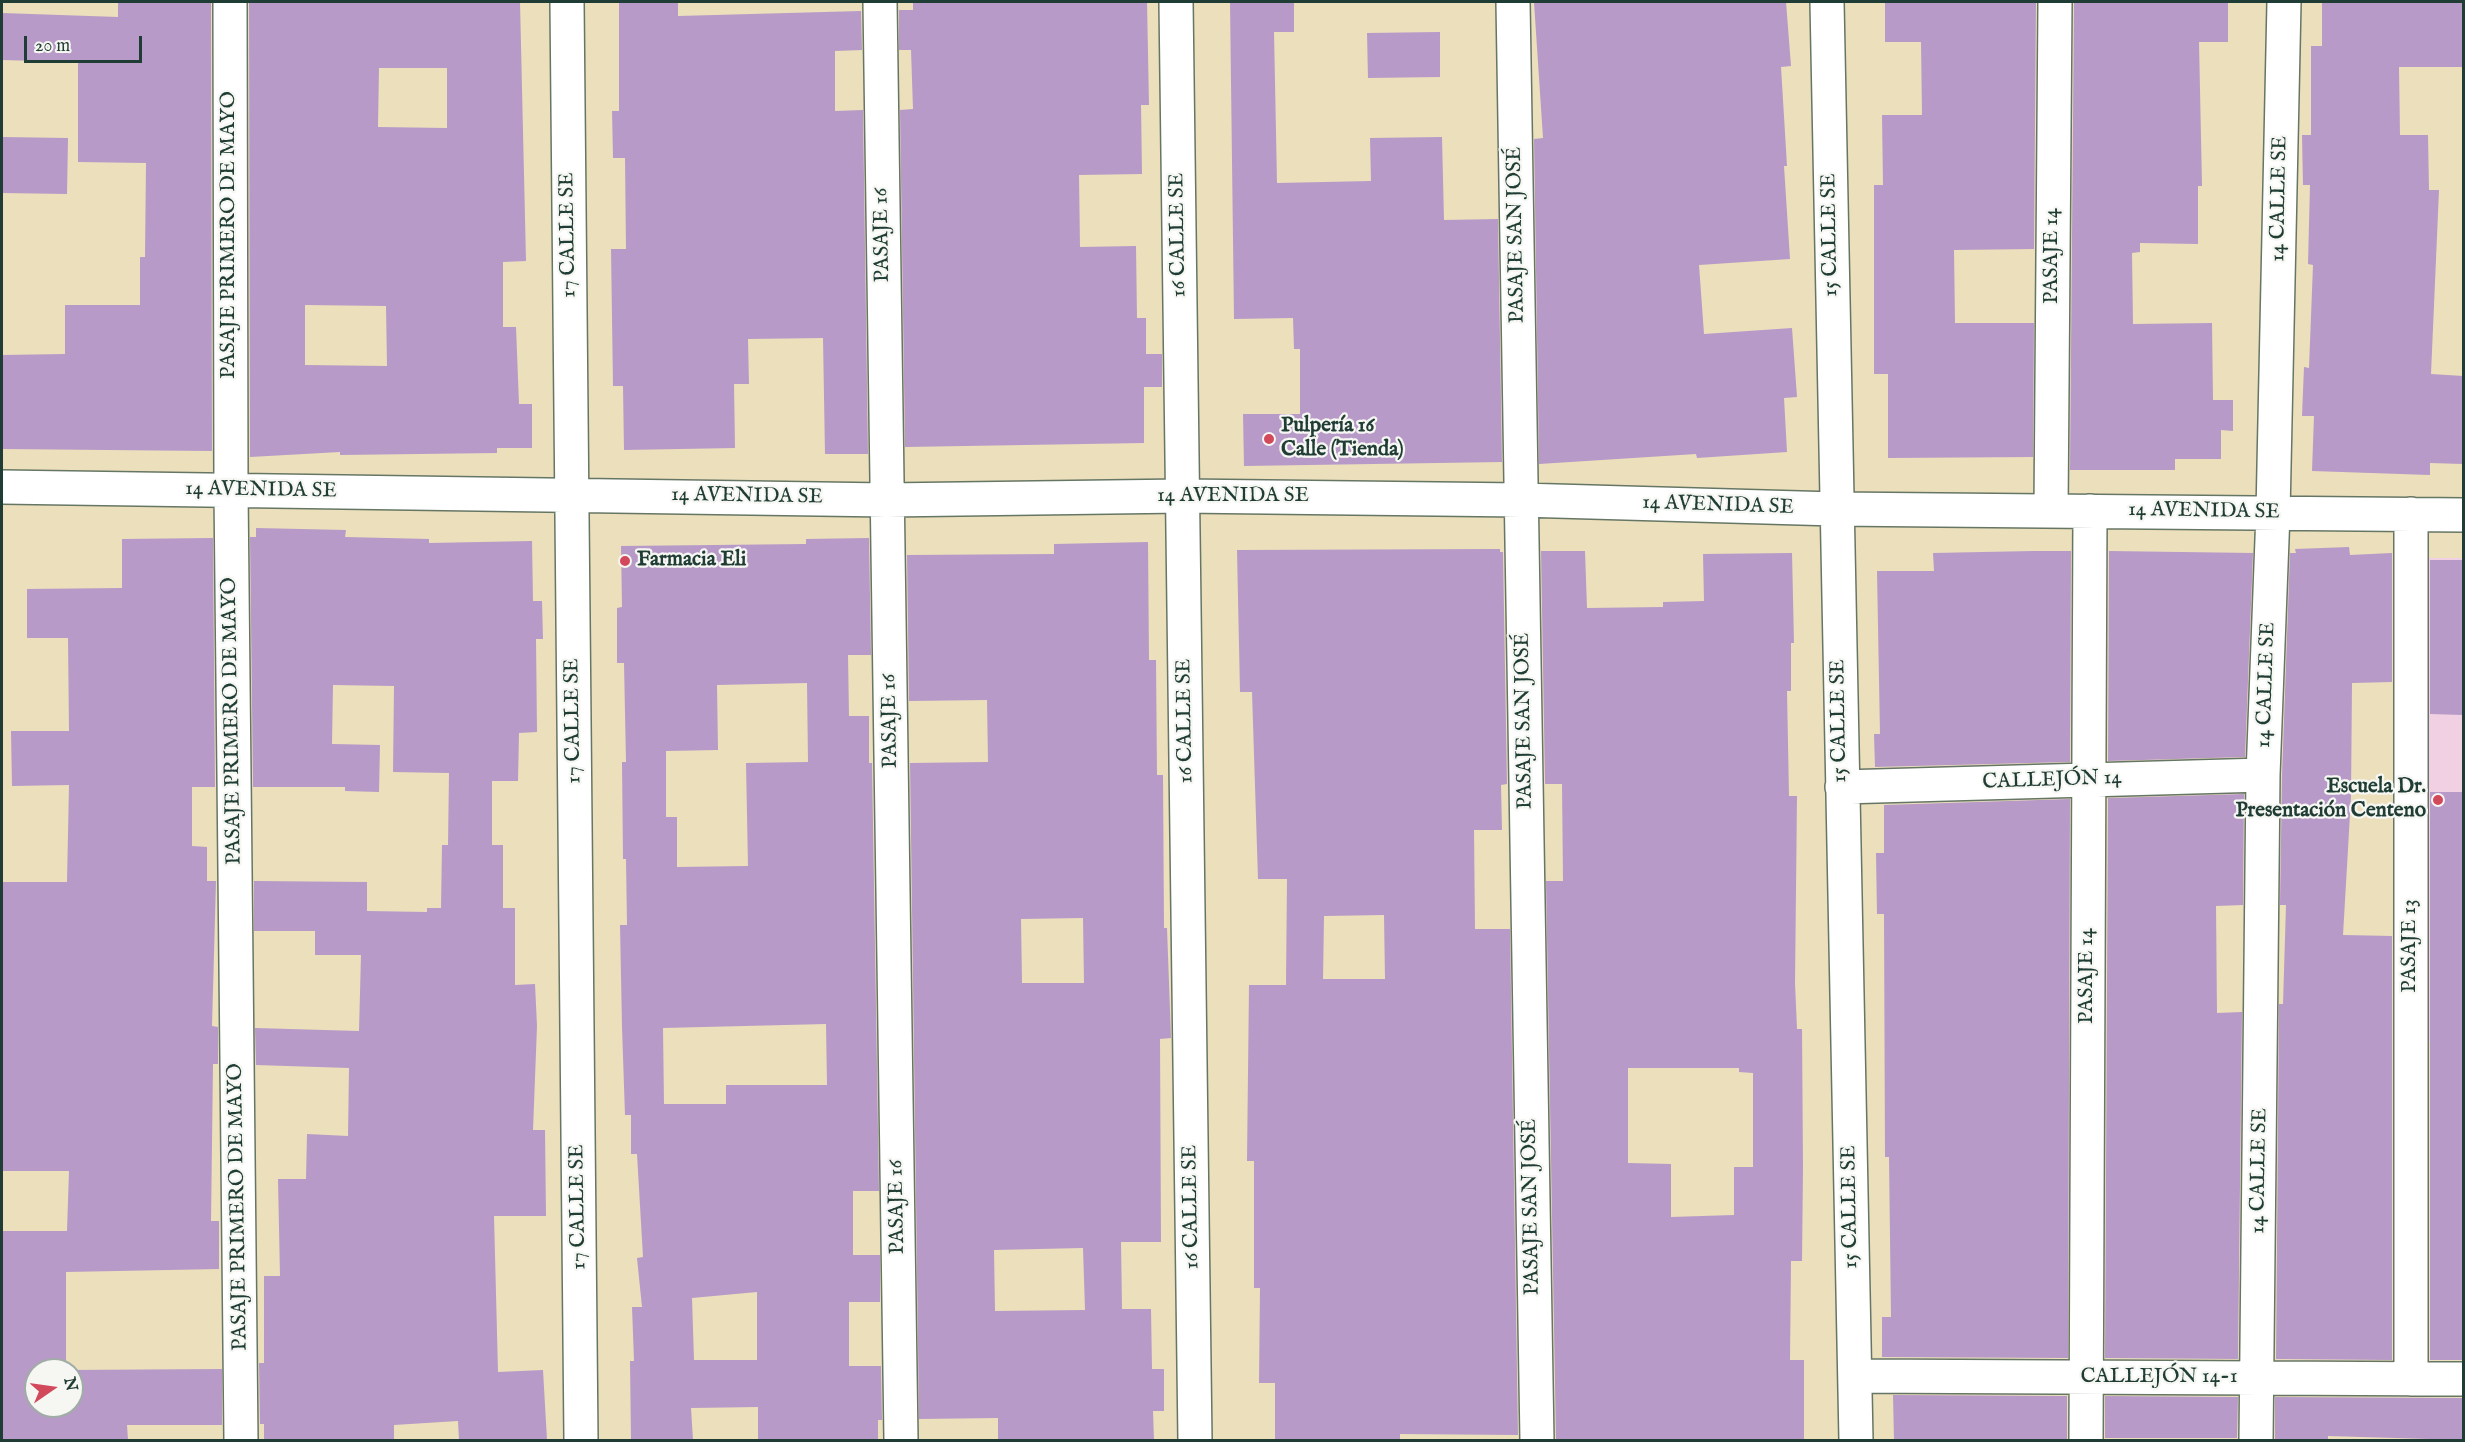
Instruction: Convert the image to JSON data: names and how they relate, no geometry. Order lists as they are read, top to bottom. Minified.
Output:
{"streets":{"street":["14 CALLE SE","PASAJE PRIMERO DE MAYO","17 CALLE SE","PASAJE 16","16 CALLE SE","PASAJE SAN JOSÉ","15 CALLE SE","PASAJE 14","14 AVENIDA SE","CALLEJÓN 14","PASAJE 13","CALLEJÓN 14-1"]},"crossings":[["14 CALLE SE","14 AVENIDA SE"],["14 CALLE SE","CALLEJÓN 14"],["14 CALLE SE","CALLEJÓN 14-1"],["PASAJE PRIMERO DE MAYO","14 AVENIDA SE"],["17 CALLE SE","14 AVENIDA SE"],["PASAJE 16","14 AVENIDA SE"],["16 CALLE SE","14 AVENIDA SE"],["PASAJE SAN JOSÉ","14 AVENIDA SE"],["15 CALLE SE","14 AVENIDA SE"],["15 CALLE SE","CALLEJÓN 14"],["15 CALLE SE","CALLEJÓN 14-1"],["PASAJE 14","14 AVENIDA SE"],["PASAJE 14","CALLEJÓN 14"],["PASAJE 14","CALLEJÓN 14-1"],["14 AVENIDA SE","PASAJE 13"],["PASAJE 13","CALLEJÓN 14-1"]],"places":["Pulpería 16 Calle (Tienda)","Farmacia Eli","Escuela Dr. Presentación Centeno"],"scale_bar":"20 m","north":"right"}
